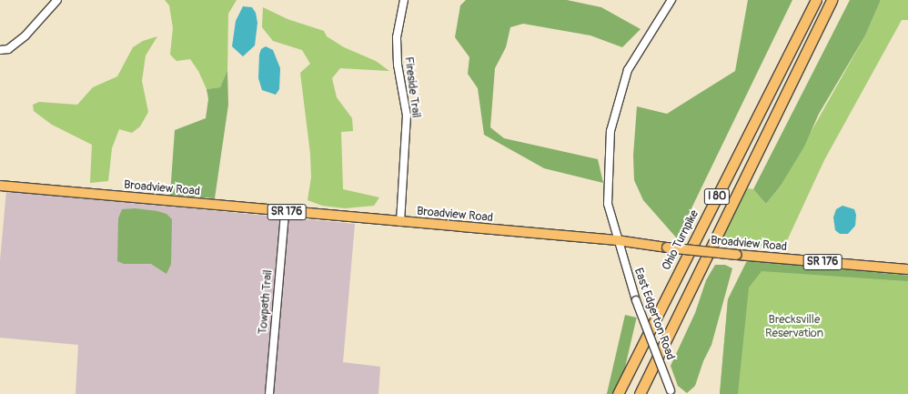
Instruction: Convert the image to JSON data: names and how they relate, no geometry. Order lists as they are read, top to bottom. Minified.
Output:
{"streets":{"highway":["I 80","Ohio Turnpike"],"main road":["Broadview Road","SR 176"],"street":["Fireside Trail","Towpath Trail","East Edgerton Road"]},"crossings":[["Fireside Trail","Broadview Road"],["Broadview Road","Towpath Trail"],["Broadview Road","East Edgerton Road"]],"parks":["Brecksville Reservation"]}
